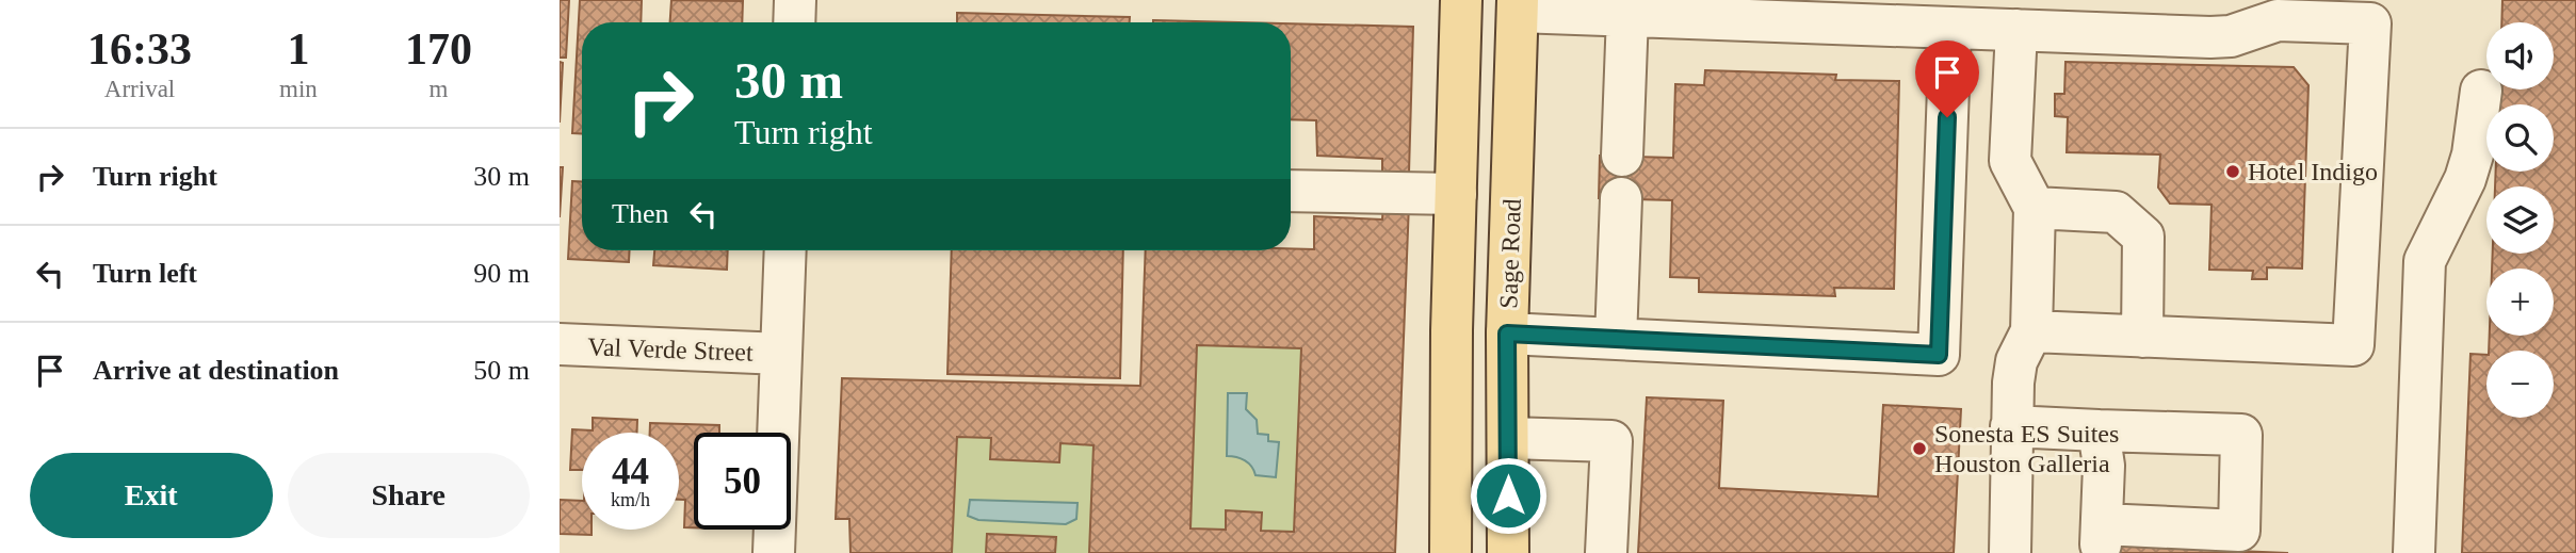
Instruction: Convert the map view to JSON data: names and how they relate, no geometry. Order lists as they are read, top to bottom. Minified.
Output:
{"streets":{"main road":["Sage Road"],"street":["Val Verde Street"]},"places":["Hotel Indigo","Sonesta ES Suites Houston Galleria"],"page":{"eta":["16:33","Arrival","1","min","170","m"],"map_buttons":["+","−"],"turn":["30 m","Turn right"],"list":[{"name":"Turn right","value":"30 m"},{"name":"Turn left","value":"90 m"},{"name":"Arrive at destination","value":"50 m"}],"then":"Then","speed":"44 km/h","limit":"50","buttons":["Exit","Share"]}}
